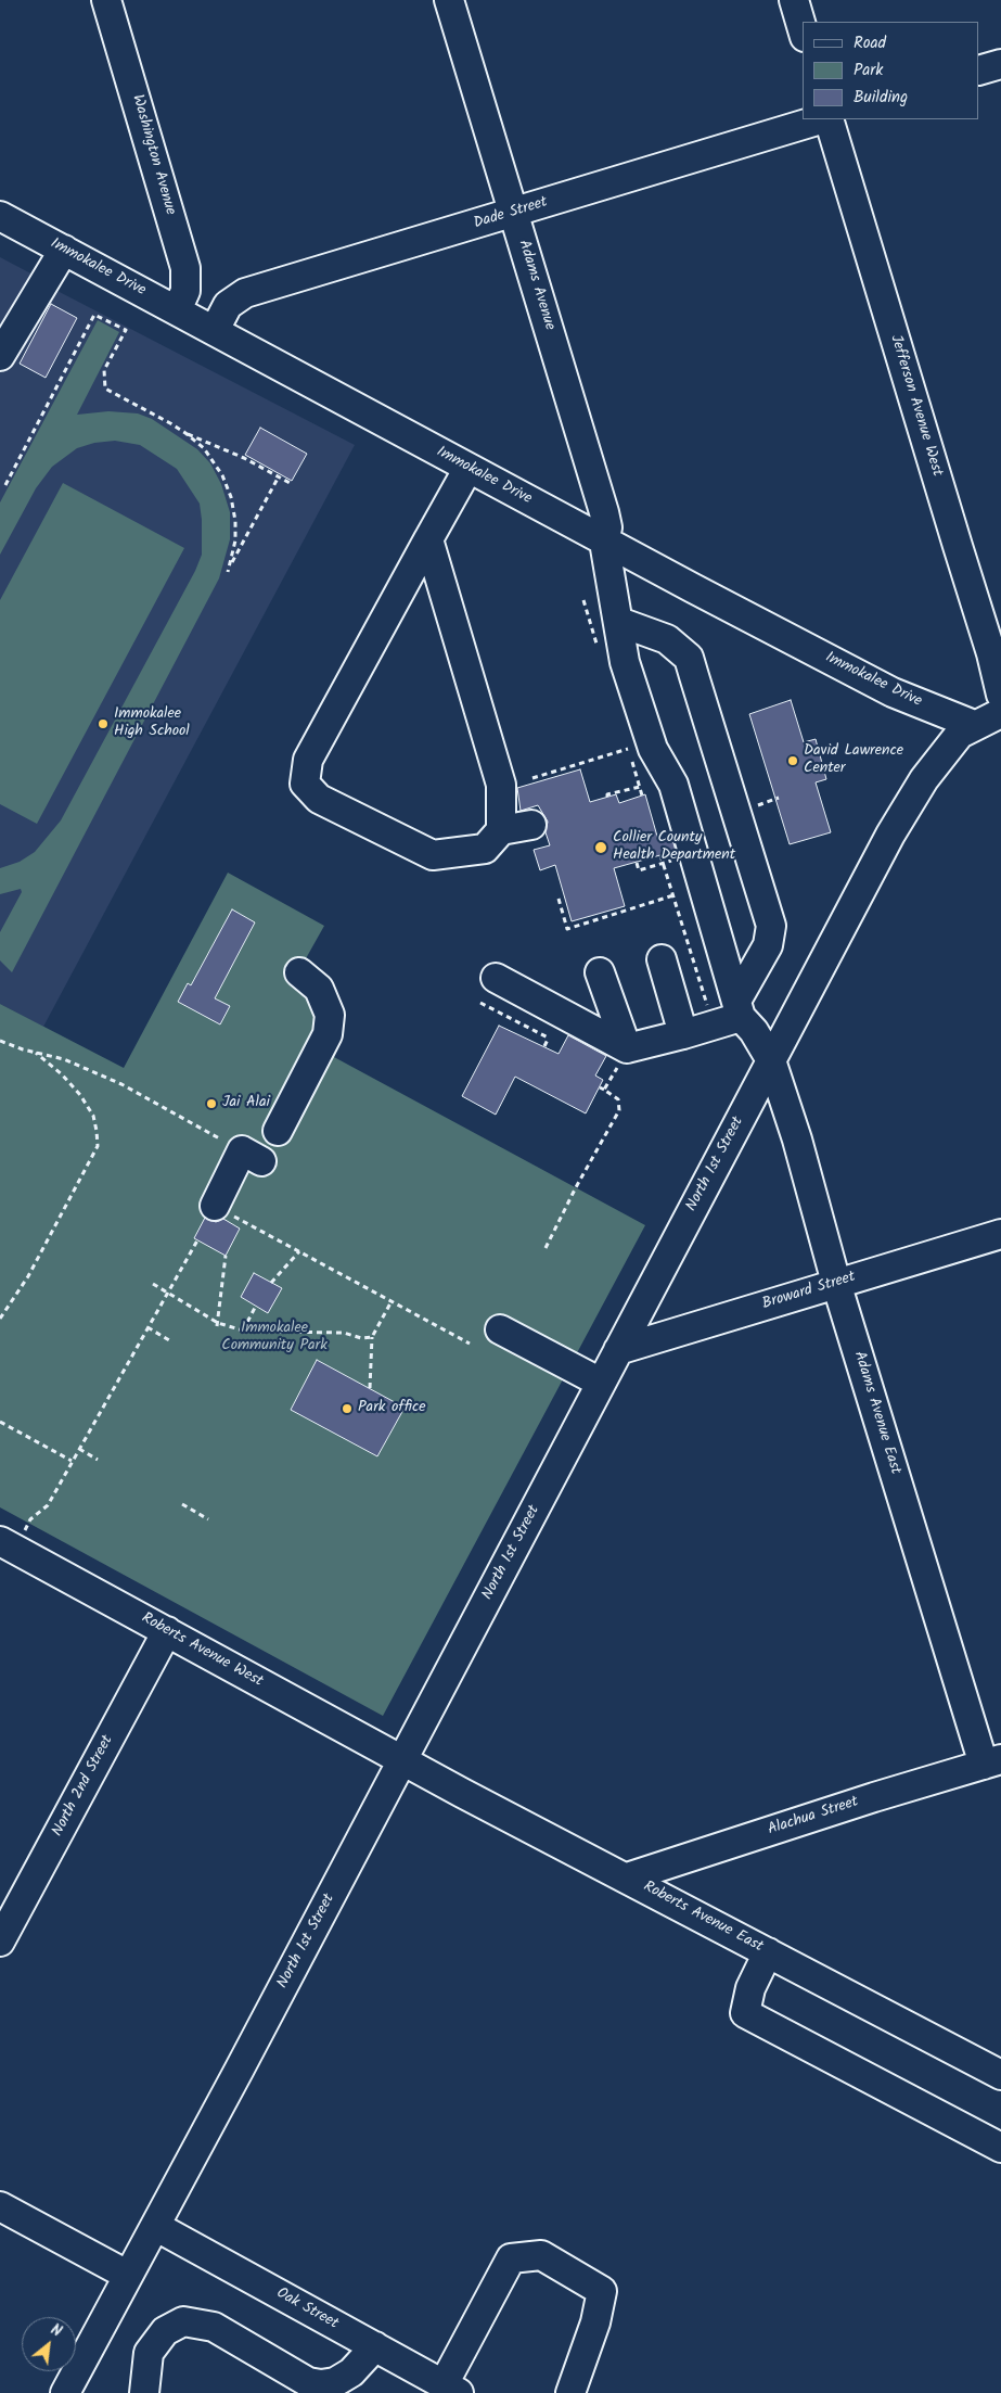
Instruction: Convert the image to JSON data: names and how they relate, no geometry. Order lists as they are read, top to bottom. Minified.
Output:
{"streets":{"street":["Washington Avenue","Dade Street","Immokalee Drive","Adams Avenue","Jefferson Avenue West","North 1st Street","Broward Street","Adams Avenue East","Roberts Avenue West","North 2nd Street","Alachua Street","Roberts Avenue East","Oak Street"]},"crossings":[["Washington Avenue","Immokalee Drive"],["Dade Street","Immokalee Drive"],["Dade Street","Adams Avenue"],["Immokalee Drive","Adams Avenue"],["Immokalee Drive","North 1st Street"],["Adams Avenue","Adams Avenue East"],["North 1st Street","Broward Street"],["North 1st Street","Adams Avenue East"],["North 1st Street","Roberts Avenue West"],["North 1st Street","Roberts Avenue East"],["North 1st Street","Oak Street"],["Broward Street","Adams Avenue East"],["Adams Avenue East","Alachua Street"],["Roberts Avenue West","North 2nd Street"],["Roberts Avenue West","Roberts Avenue East"],["Alachua Street","Roberts Avenue East"]],"parks":["Immokalee Community Park"],"places":["Immokalee High School","David Lawrence Center","Collier County Health Department","Jai Alai","Park office"],"legend":["Road","Park","Building"],"north":"top right"}
